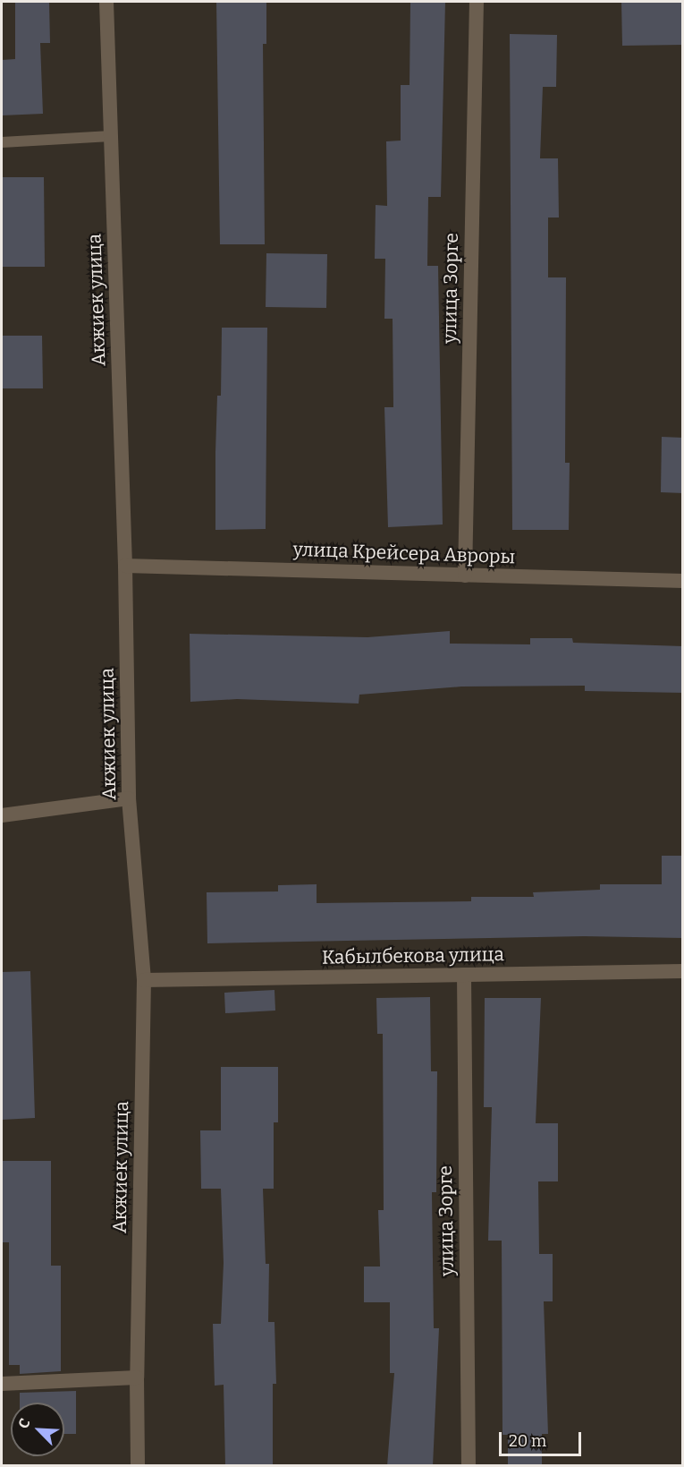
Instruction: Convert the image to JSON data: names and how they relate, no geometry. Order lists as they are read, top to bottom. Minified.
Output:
{"streets":{"street":["улица Зорге","Акжиек улица","улица Крейсера Авроры","Кабылбекова улица"]},"crossings":[["улица Зорге","улица Крейсера Авроры"],["улица Зорге","Кабылбекова улица"],["Акжиек улица","улица Крейсера Авроры"],["Акжиек улица","Кабылбекова улица"]],"scale_bar":"20 m","north":"top left"}
